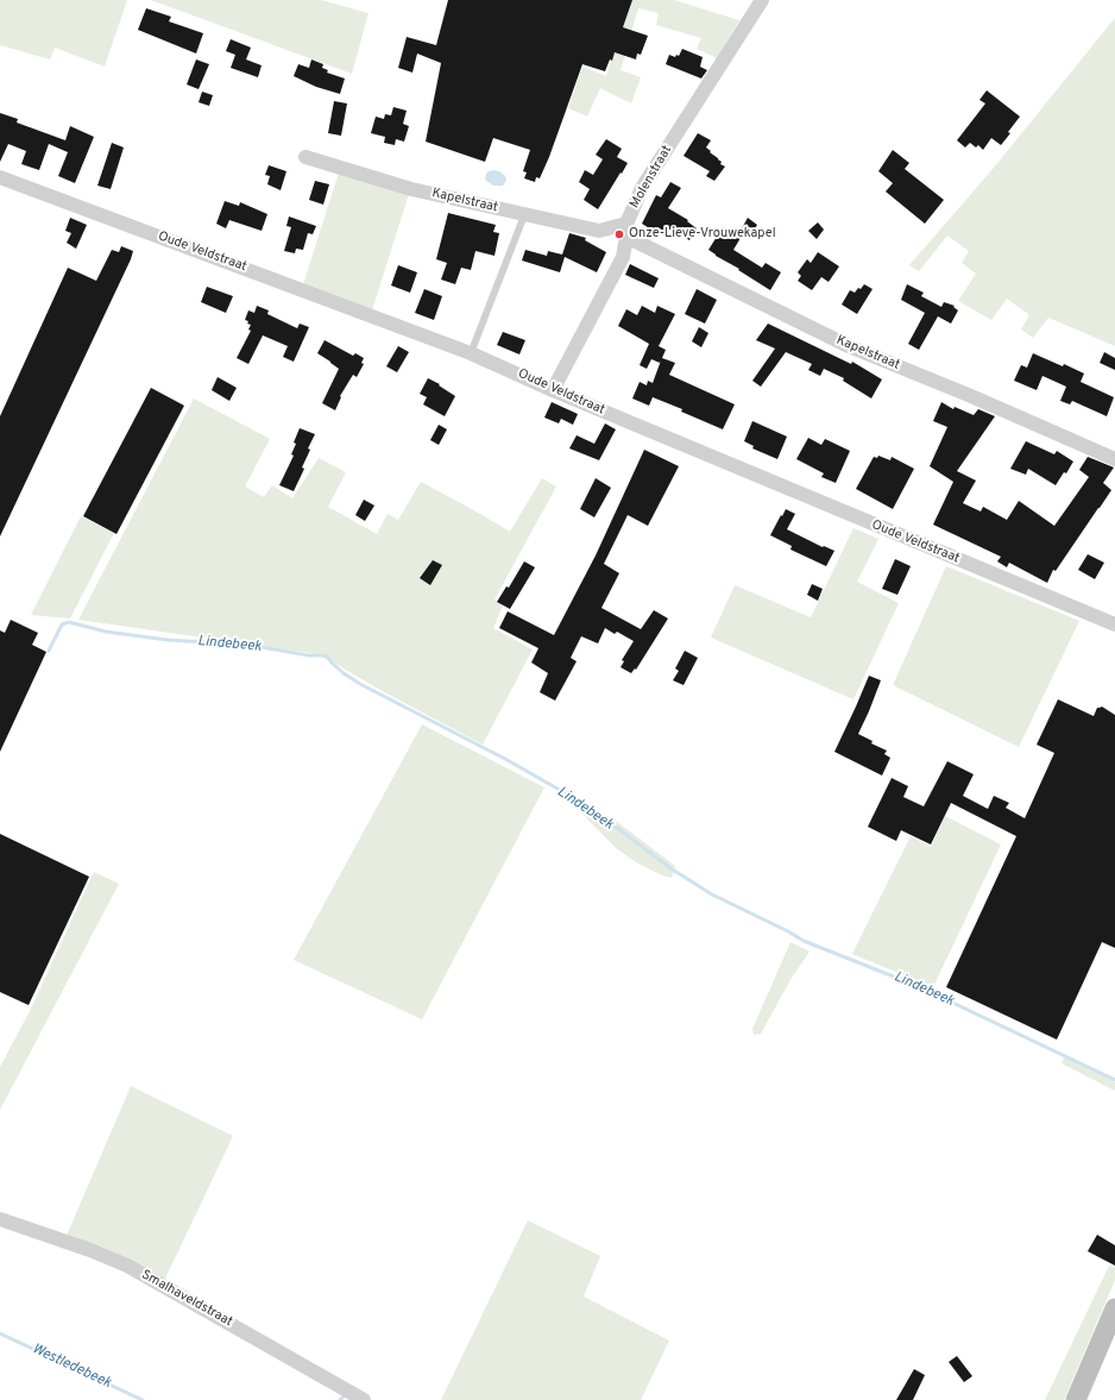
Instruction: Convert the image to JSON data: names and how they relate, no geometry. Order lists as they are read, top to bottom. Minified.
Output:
{"streets":{"street":["Molenstraat","Kapelstraat","Oude Veldstraat","Smalhaveldstraat"]},"crossings":[["Molenstraat","Kapelstraat"],["Molenstraat","Oude Veldstraat"]],"water":["Lindebeek","Westledebeek"],"places":["Onze-Lieve-Vrouwekapel"]}
